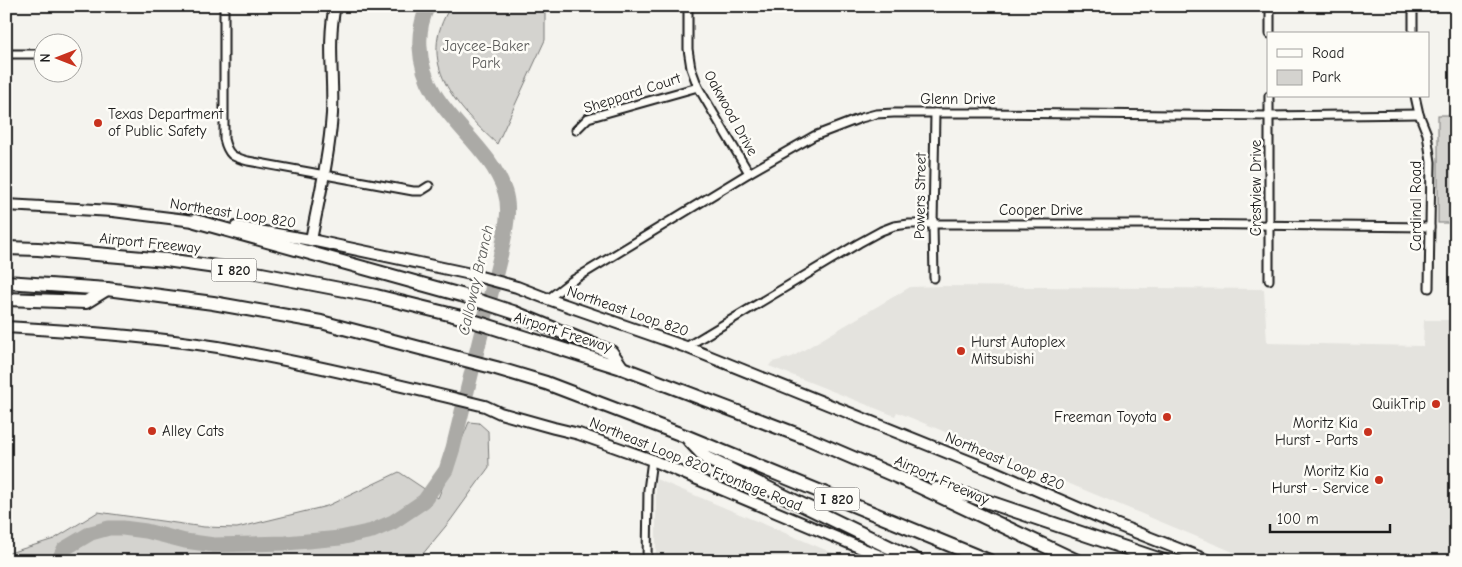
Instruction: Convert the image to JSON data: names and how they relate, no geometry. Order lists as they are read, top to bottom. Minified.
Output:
{"streets":{"highway":["Airport Freeway","I 820"],"main road":["Northeast Loop 820","Northeast Loop 820 Frontage Road"],"street":["Sheppard Court","Glenn Drive","Oakwood Drive","Crestview Drive","Powers Street","Cardinal Road","Cooper Drive"]},"crossings":[["Sheppard Court","Oakwood Drive"],["Glenn Drive","Oakwood Drive"],["Glenn Drive","Crestview Drive"],["Glenn Drive","Powers Street"],["Glenn Drive","Cardinal Road"],["Glenn Drive","Northeast Loop 820"],["Crestview Drive","Cooper Drive"],["Powers Street","Cooper Drive"],["Cardinal Road","Cooper Drive"],["Cooper Drive","Northeast Loop 820"]],"water":["Calloway Branch"],"parks":["Jaycee-Baker Park"],"places":["Texas Department of Public Safety","Hurst Autoplex Mitsubishi","QuikTrip","Freeman Toyota","Alley Cats","Moritz Kia Hurst - Parts","Moritz Kia Hurst - Service"],"legend":["Road","Park"],"scale_bar":"100 m","north":"left"}
